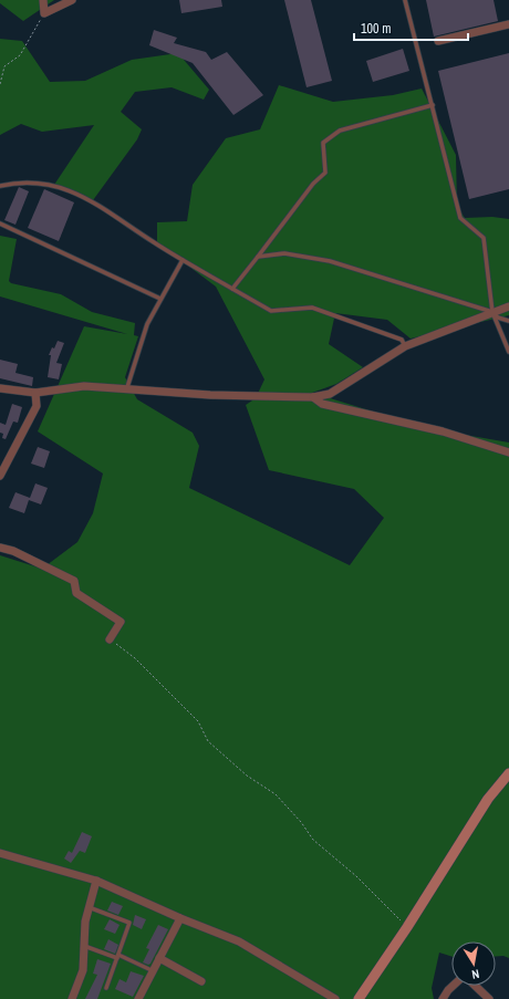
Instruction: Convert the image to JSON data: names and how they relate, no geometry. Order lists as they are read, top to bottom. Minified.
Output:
{"scale_bar":"100 m","north":"bottom"}
